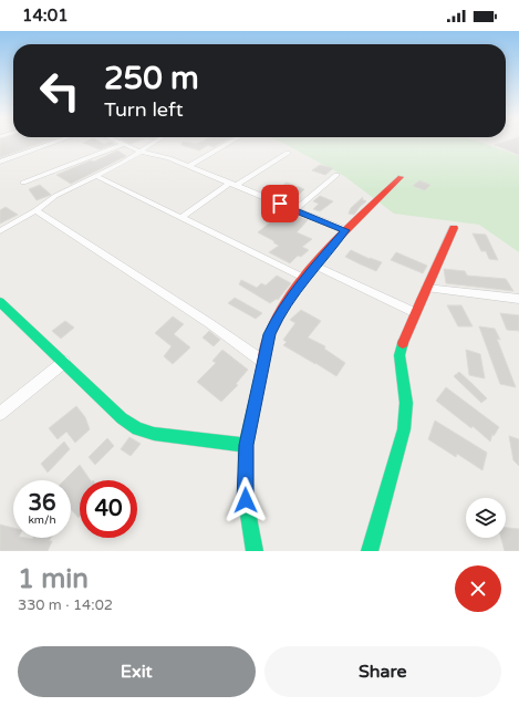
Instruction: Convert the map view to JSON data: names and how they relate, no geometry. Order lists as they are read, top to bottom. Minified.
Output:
{"page":{"status":"14:01","turn":["250 m","Turn left"],"speed":"36 km/h","limit":"40","heading":["1 min","330 m · 14:02"],"buttons":["Exit","Share"]}}
